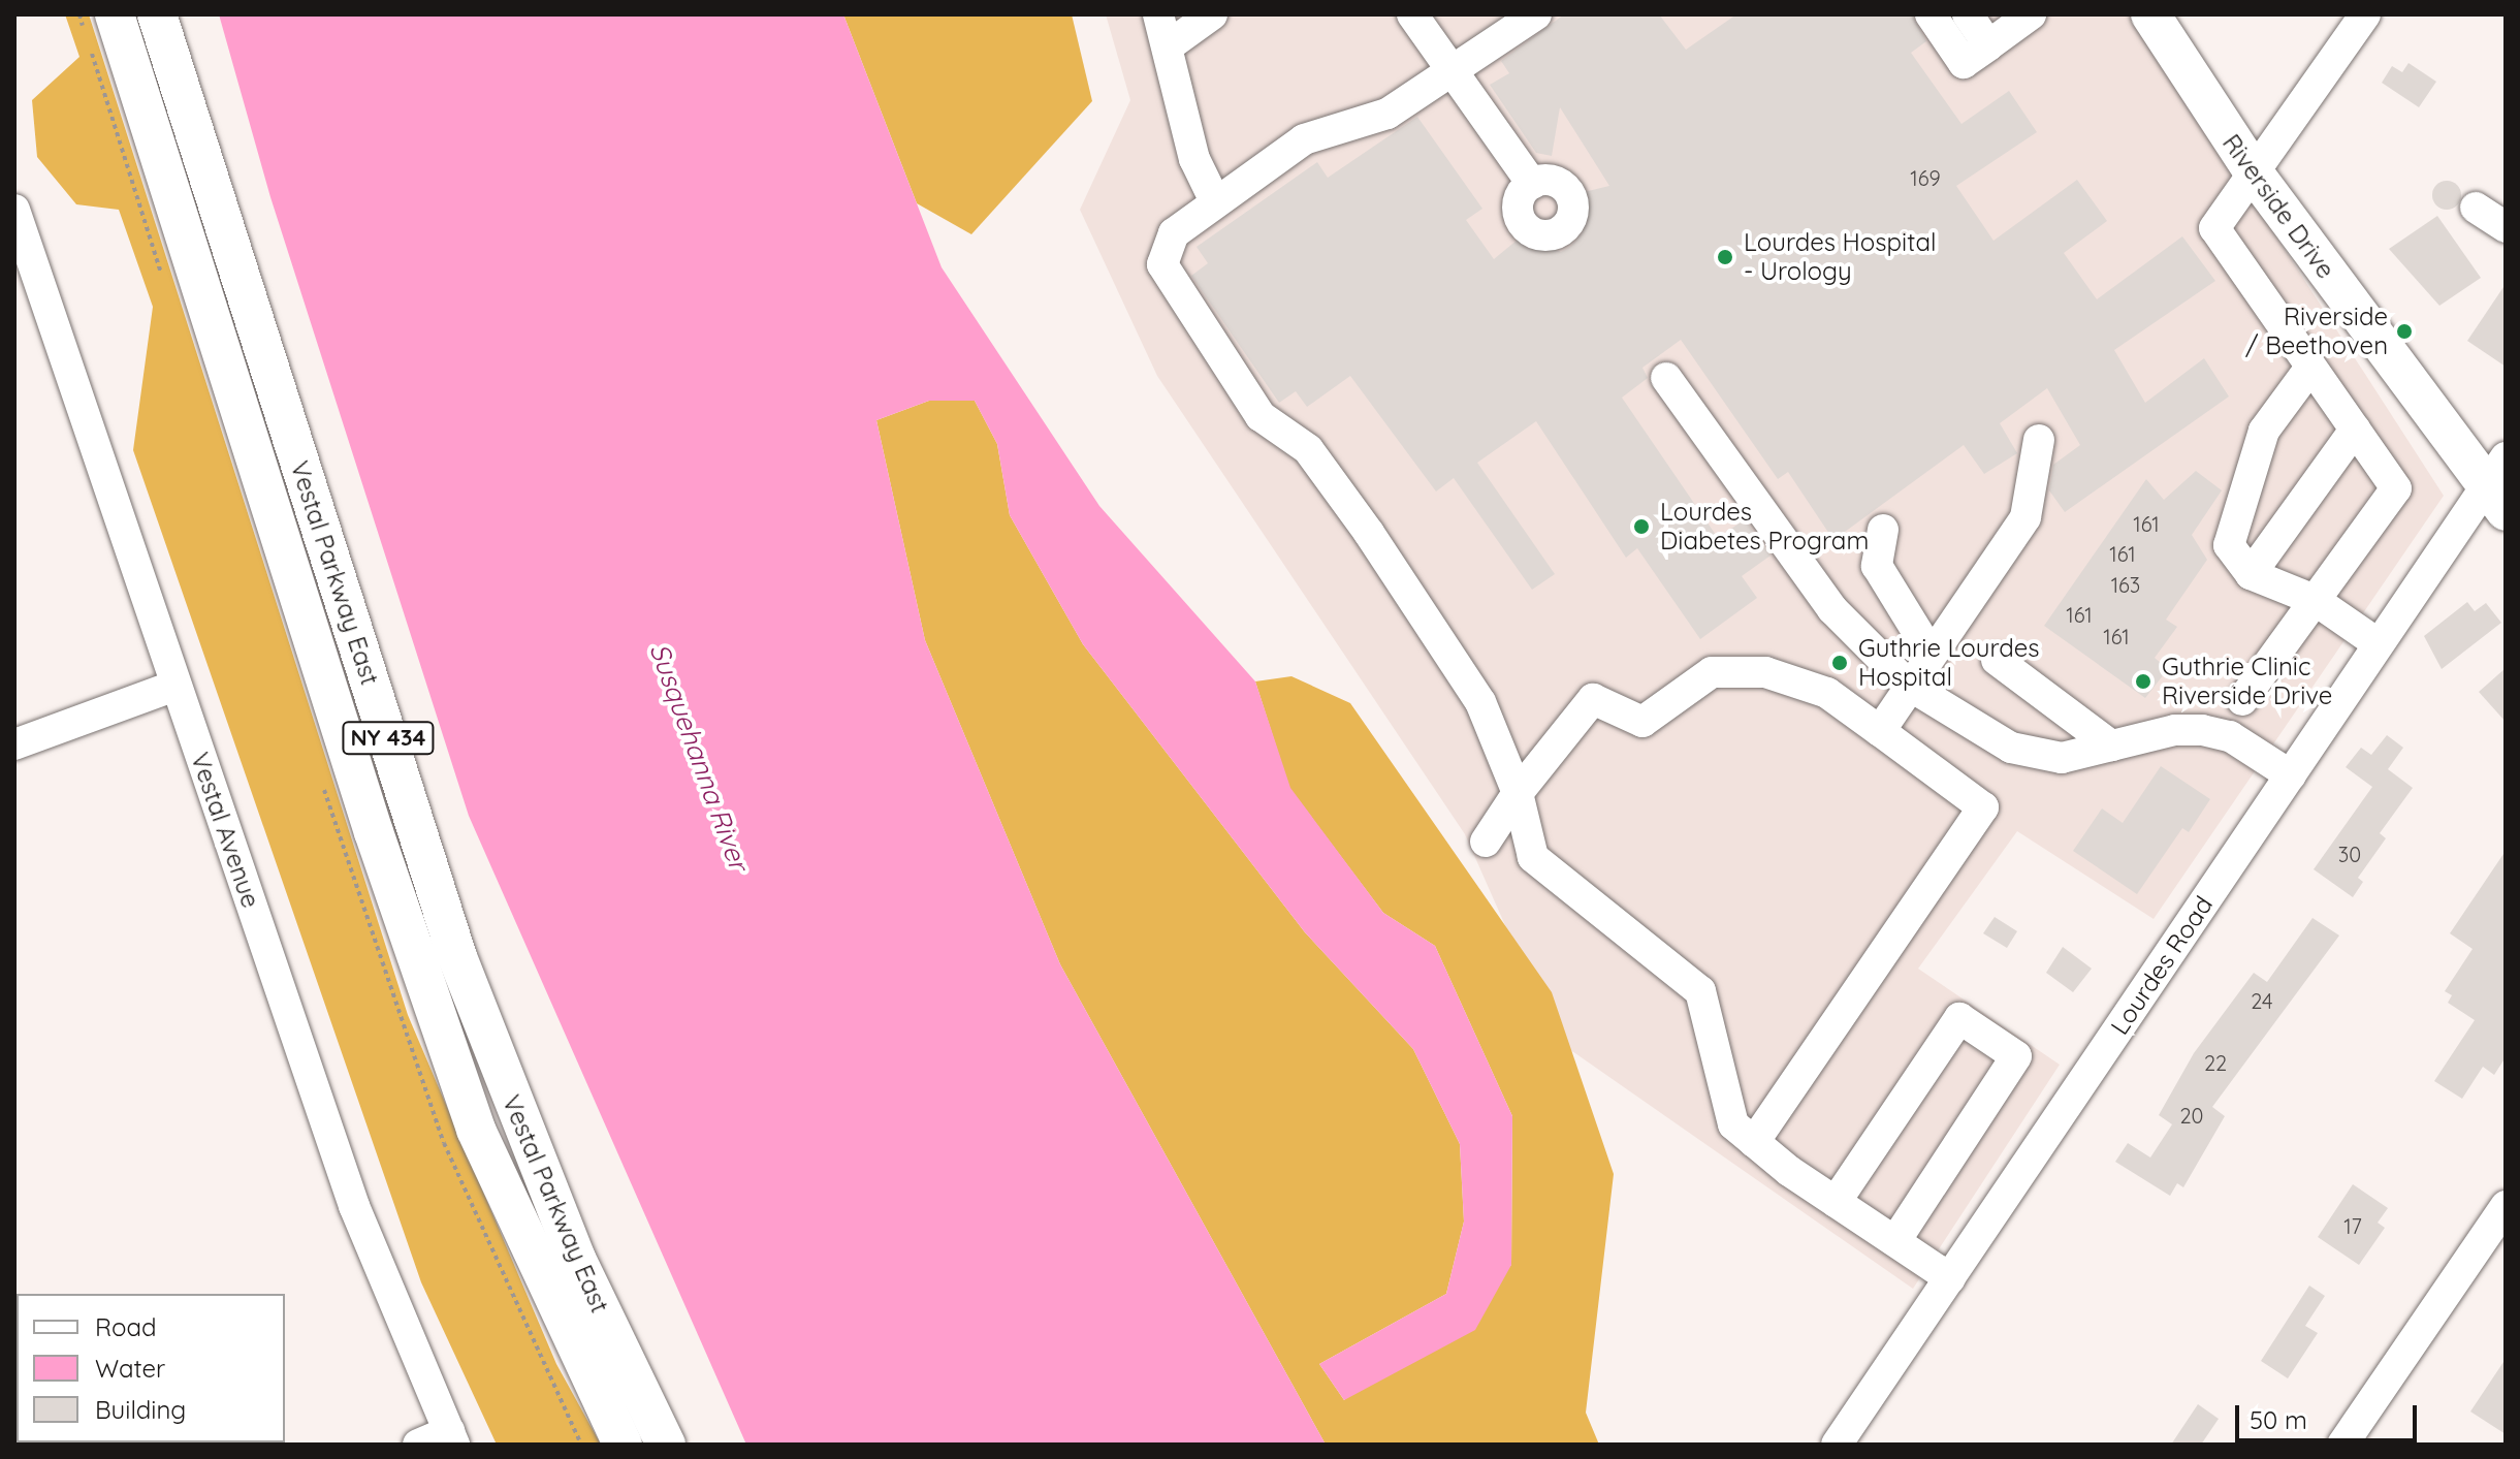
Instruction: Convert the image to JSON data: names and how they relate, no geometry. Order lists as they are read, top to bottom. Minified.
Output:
{"streets":{"main road":["Riverside Drive","Vestal Parkway East","NY 434"],"street":["Vestal Avenue","Lourdes Road"]},"crossings":[["Riverside Drive","Lourdes Road"]],"water":["Susquehanna River"],"places":["Lourdes Hospital - Urology","Riverside / Beethoven","Lourdes Diabetes Program","Guthrie Lourdes Hospital","Guthrie Clinic Riverside Drive"],"house_numbers":["169","161","161","163","161","161","30","24","22","20","17"],"legend":["Road","Water","Building"],"scale_bar":"50 m"}
